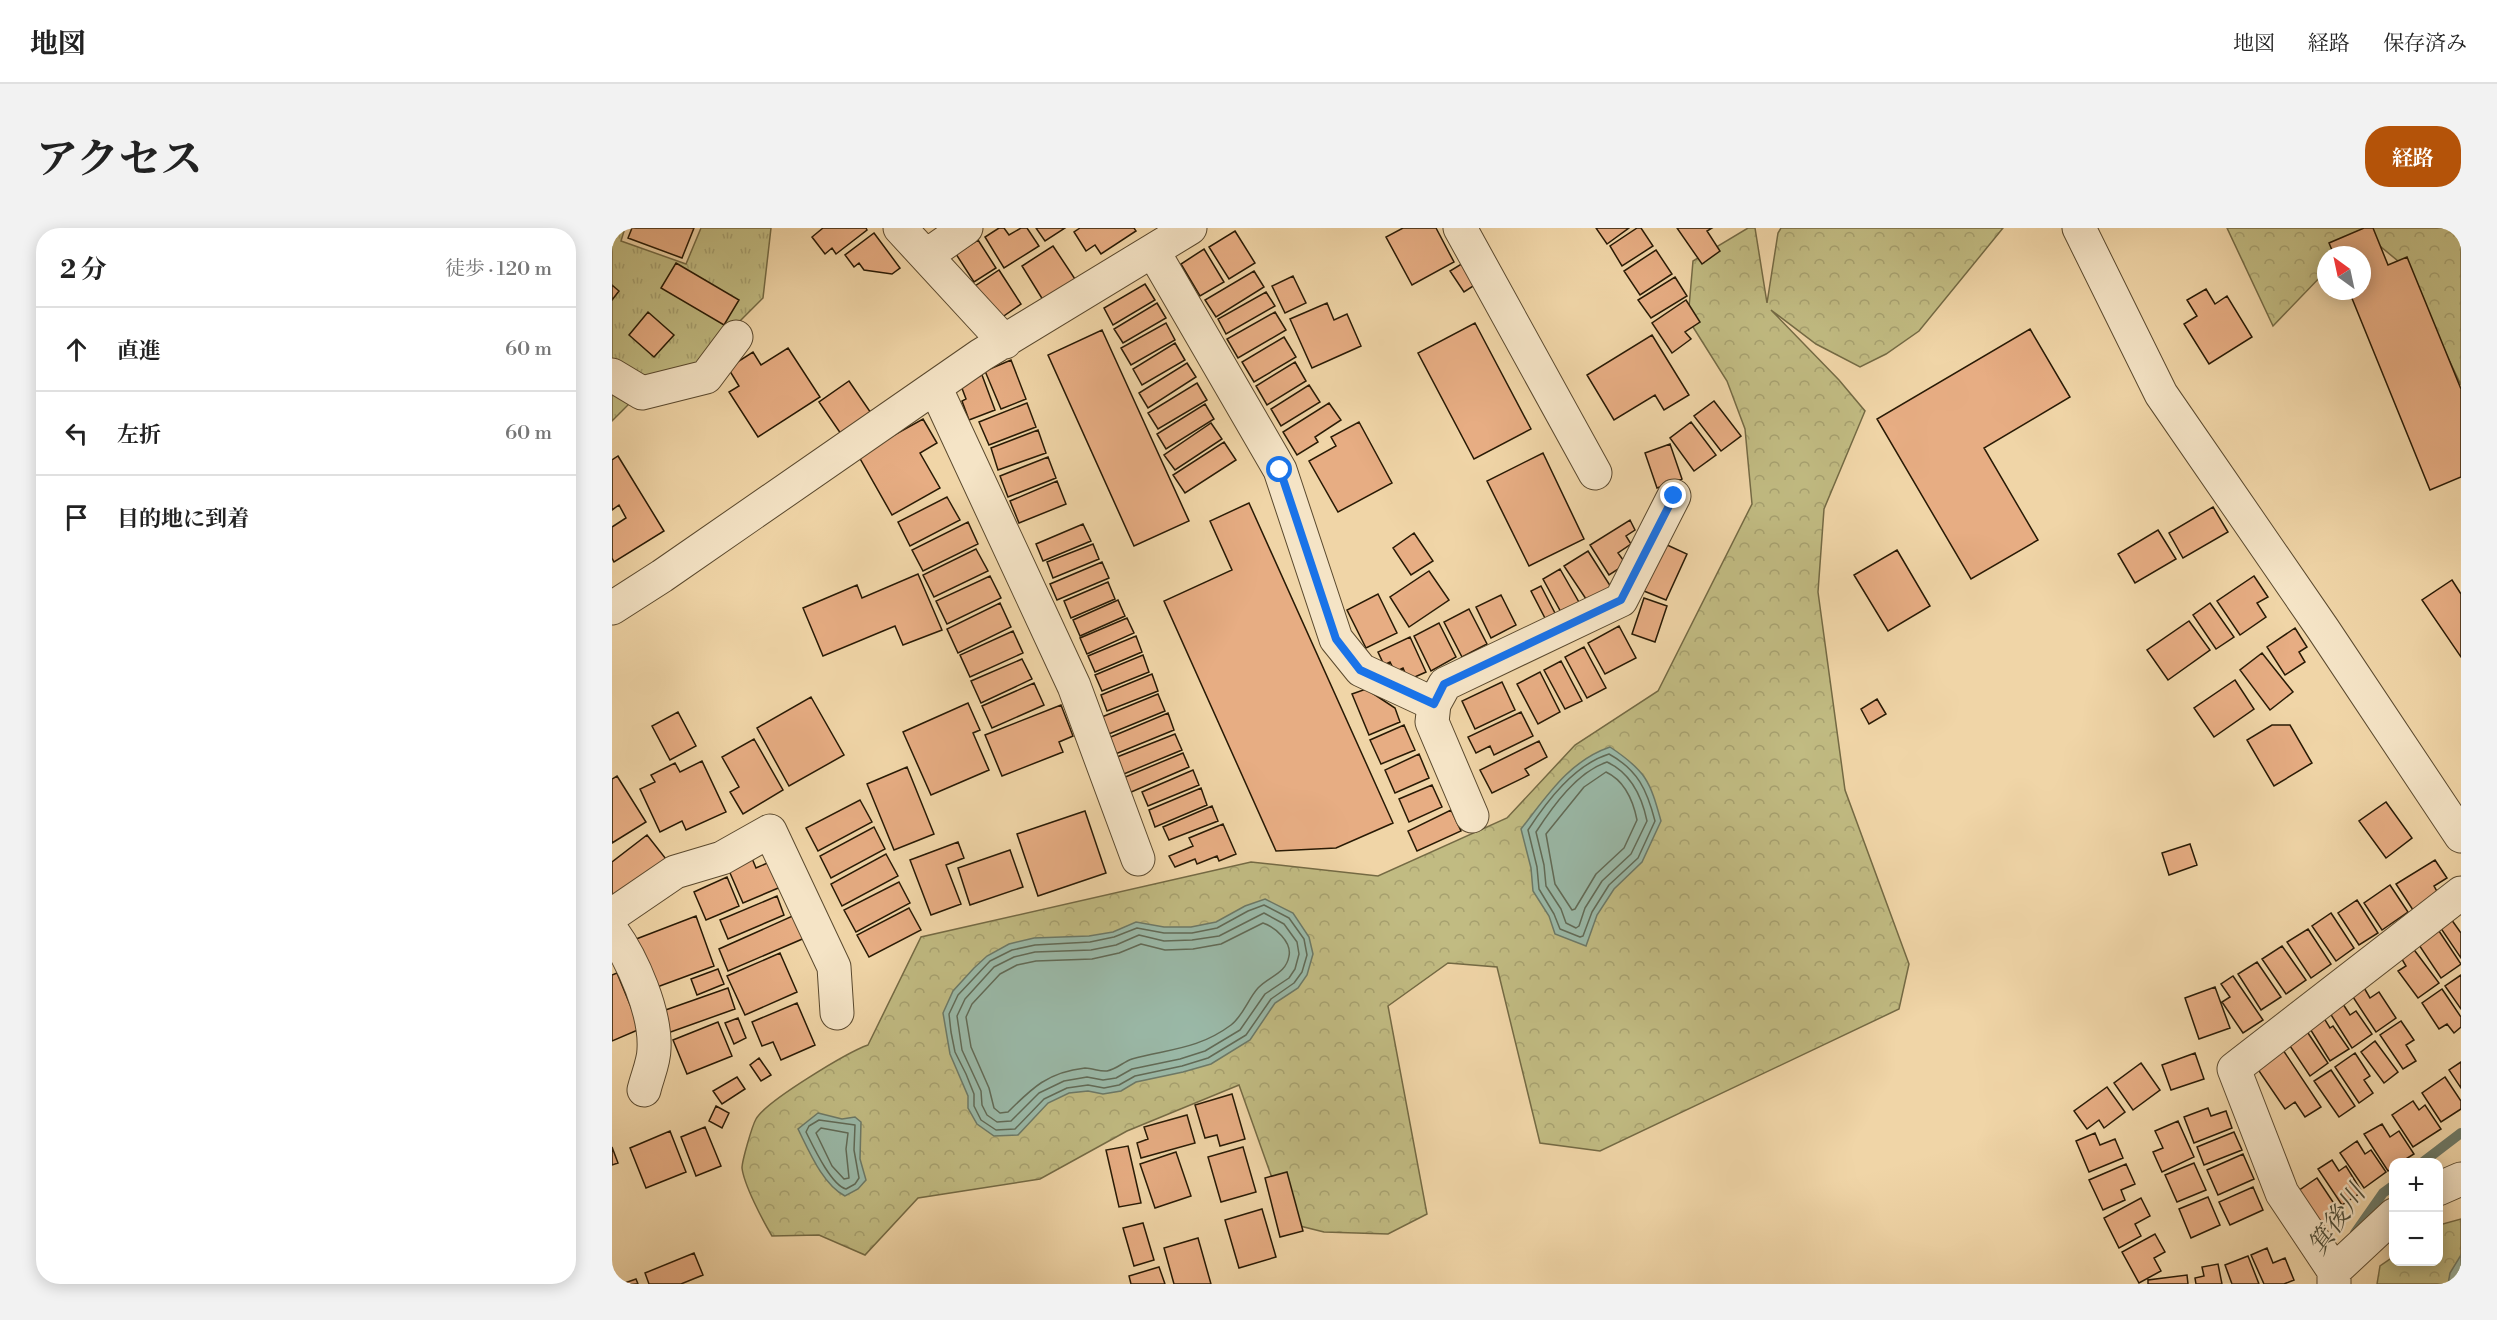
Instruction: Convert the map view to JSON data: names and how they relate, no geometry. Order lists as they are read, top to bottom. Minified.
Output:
{"water":["箕後川"],"north":"top left","page":{"header":"地図","nav":["地図","経路","保存済み"],"title":"アクセス","buttons":"経路","heading":["2 分","徒歩 · 120 m"],"list":[["直進","60 m"],["左折","60 m"],"目的地に到着"],"map_buttons":["+","−"]}}
